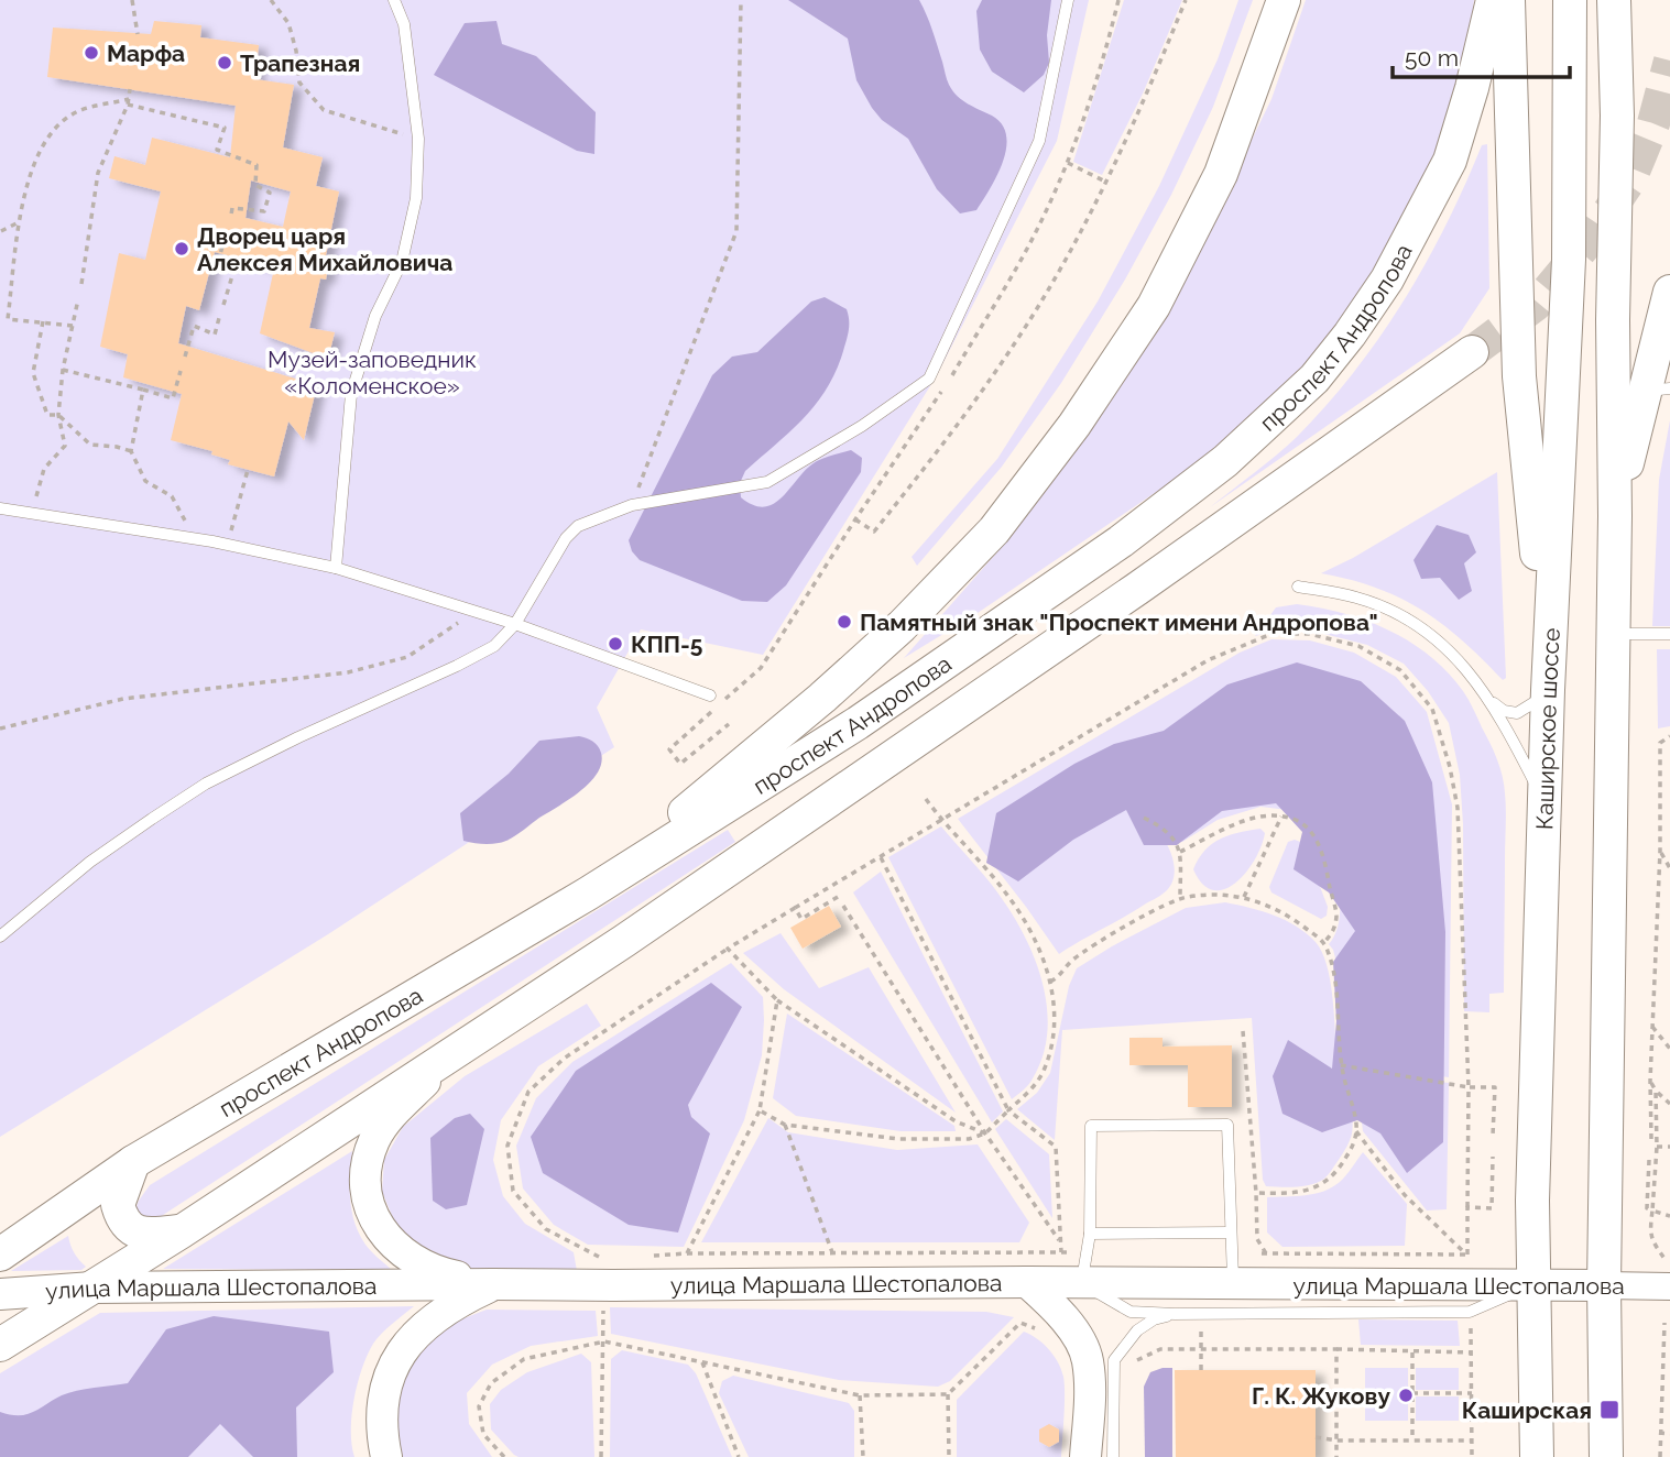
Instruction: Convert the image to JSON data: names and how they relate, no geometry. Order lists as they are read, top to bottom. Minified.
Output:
{"streets":{"main road":["проспект Андропова","Каширское шоссе","улица Маршала Шестопалова"]},"crossings":[["проспект Андропова","улица Маршала Шестопалова"],["Каширское шоссе","улица Маршала Шестопалова"]],"parks":["Музей-заповедник «Коломенское»"],"places":{"other":["Марфа","Трапезная","Дворец царя Алексея Михайловича","Памятный знак \"Проспект имени Андропова\"","КПП-5","Г. К. Жукову"],"transit":["Каширская"]},"scale_bar":"50 m"}
